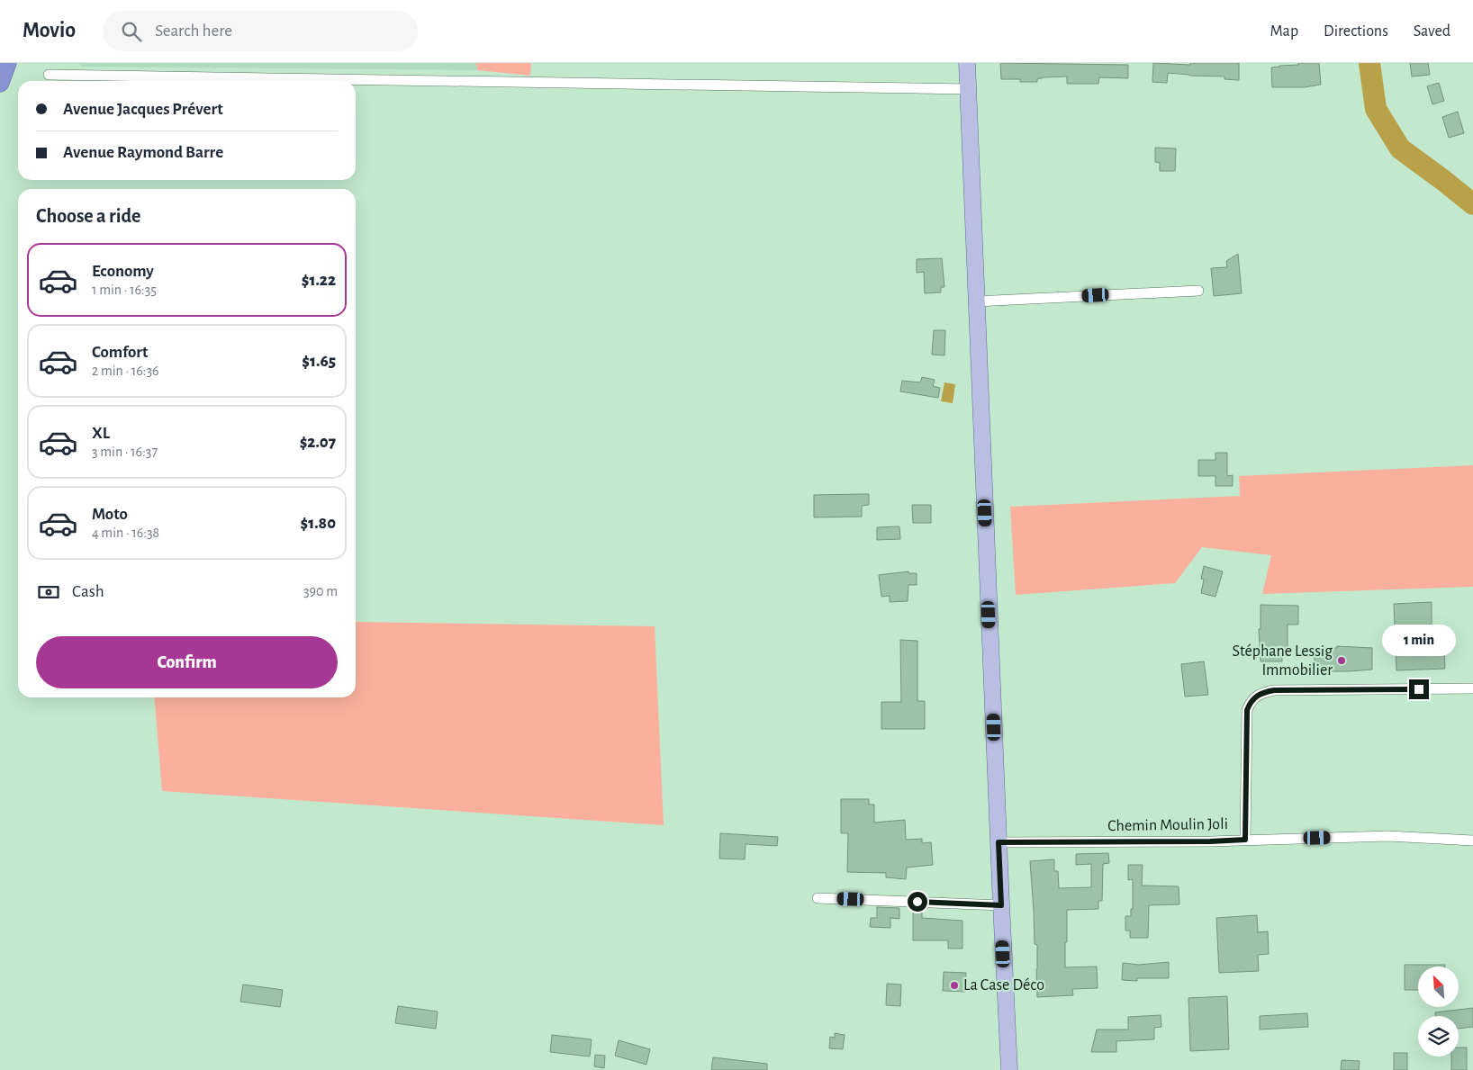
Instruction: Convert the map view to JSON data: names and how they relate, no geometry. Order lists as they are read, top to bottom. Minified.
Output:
{"streets":{"street":["Chemin Moulin Joli"]},"places":["Stéphane Lessig Immobilier","La Case Déco"],"north":"top left","page":{"header":"Movio","search":"Search here","nav":["Map","Directions","Saved"],"banner":["Avenue Jacques Prévert","Avenue Raymond Barre"],"heading":"Choose a ride","list":[{"name":"Economy","note":"1 min · 16:35","value":"$1.22"},{"name":"Comfort","note":"2 min · 16:36","value":"$1.65"},{"name":"XL","note":"3 min · 16:37","value":"$2.07"},{"name":"Moto","note":"4 min · 16:38","value":"$1.80"}],"pay":["Cash","390 m"],"bubble":"1 min","buttons":"Confirm"}}
